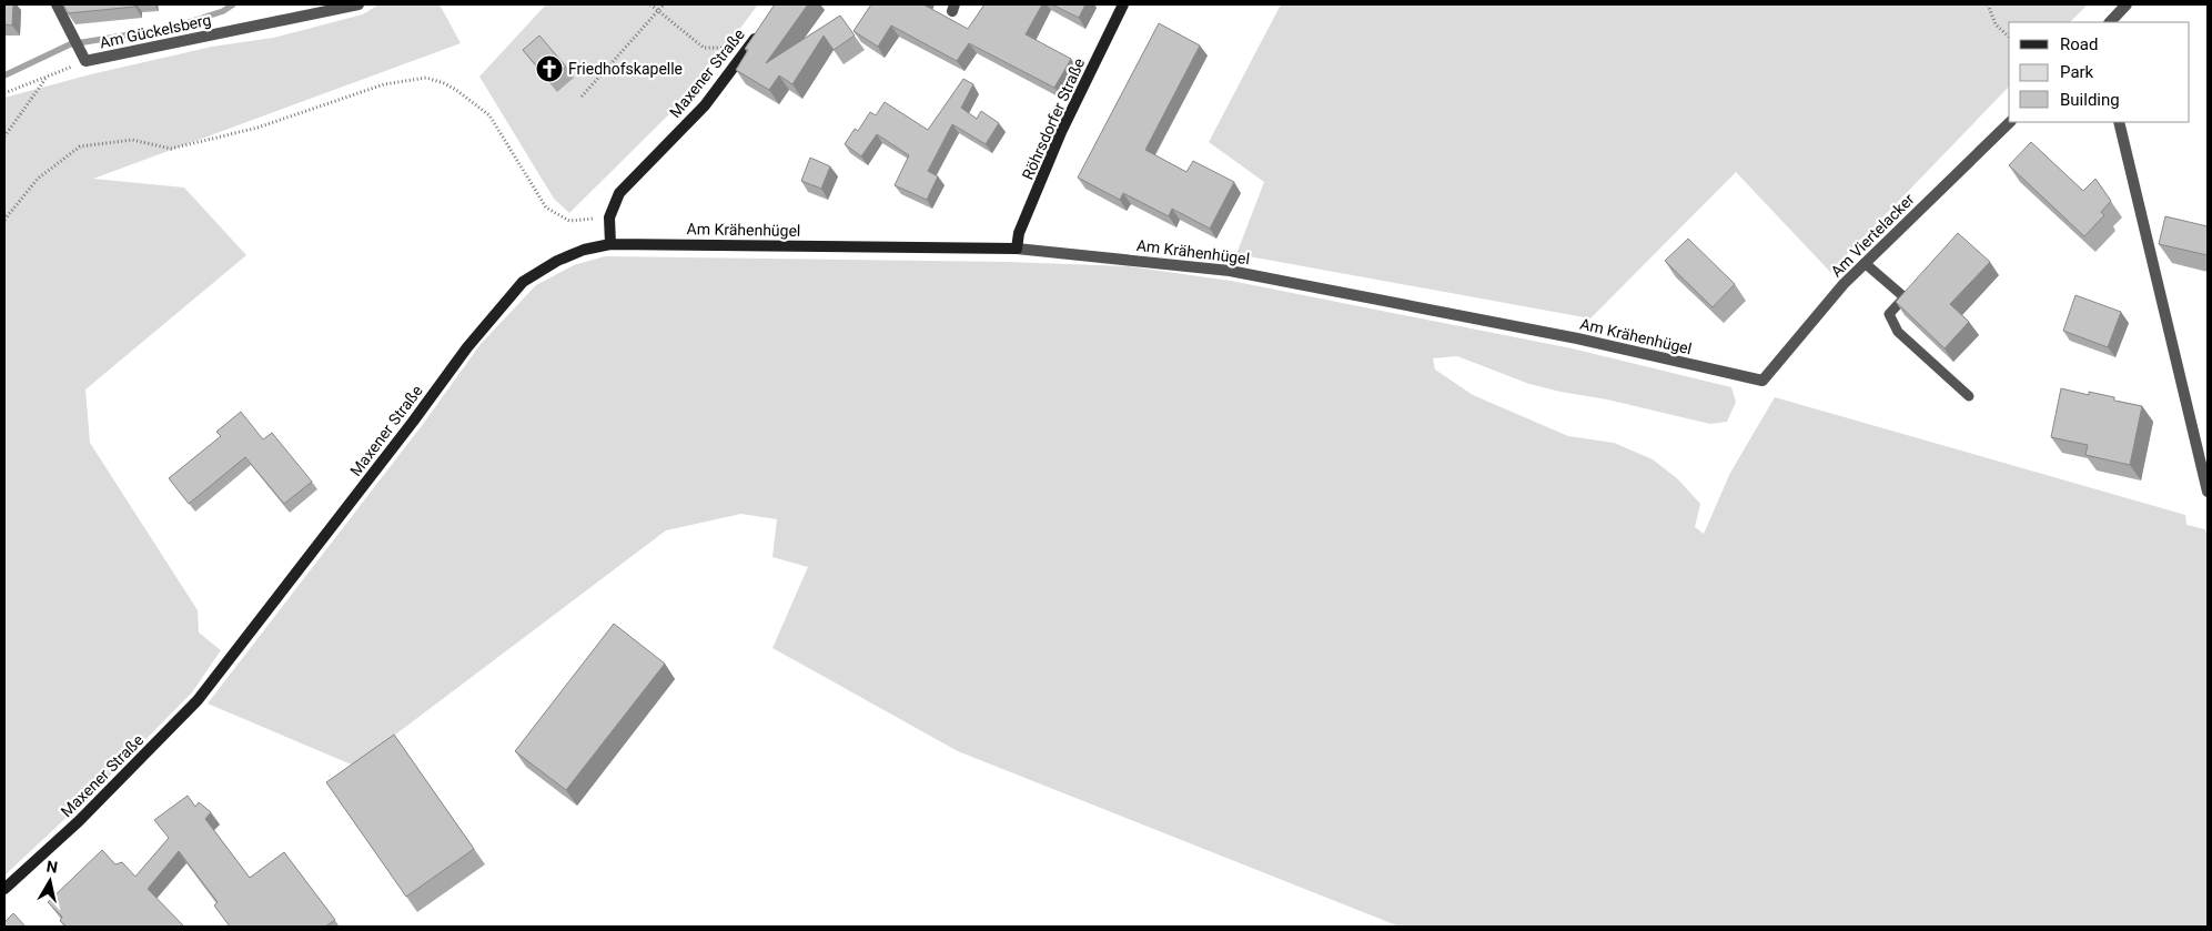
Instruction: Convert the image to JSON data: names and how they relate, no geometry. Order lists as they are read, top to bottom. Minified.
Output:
{"streets":{"street":["Am Gückelsberg","Maxener Straße","Röhrsdorfer Straße","Am Krähenhügel","Am Viertelacker"]},"crossings":[["Maxener Straße","Am Krähenhügel"],["Röhrsdorfer Straße","Am Krähenhügel"],["Am Krähenhügel","Am Viertelacker"]],"places":{"church":["Friedhofskapelle"]},"legend":["Road","Park","Building"],"north":"top"}
